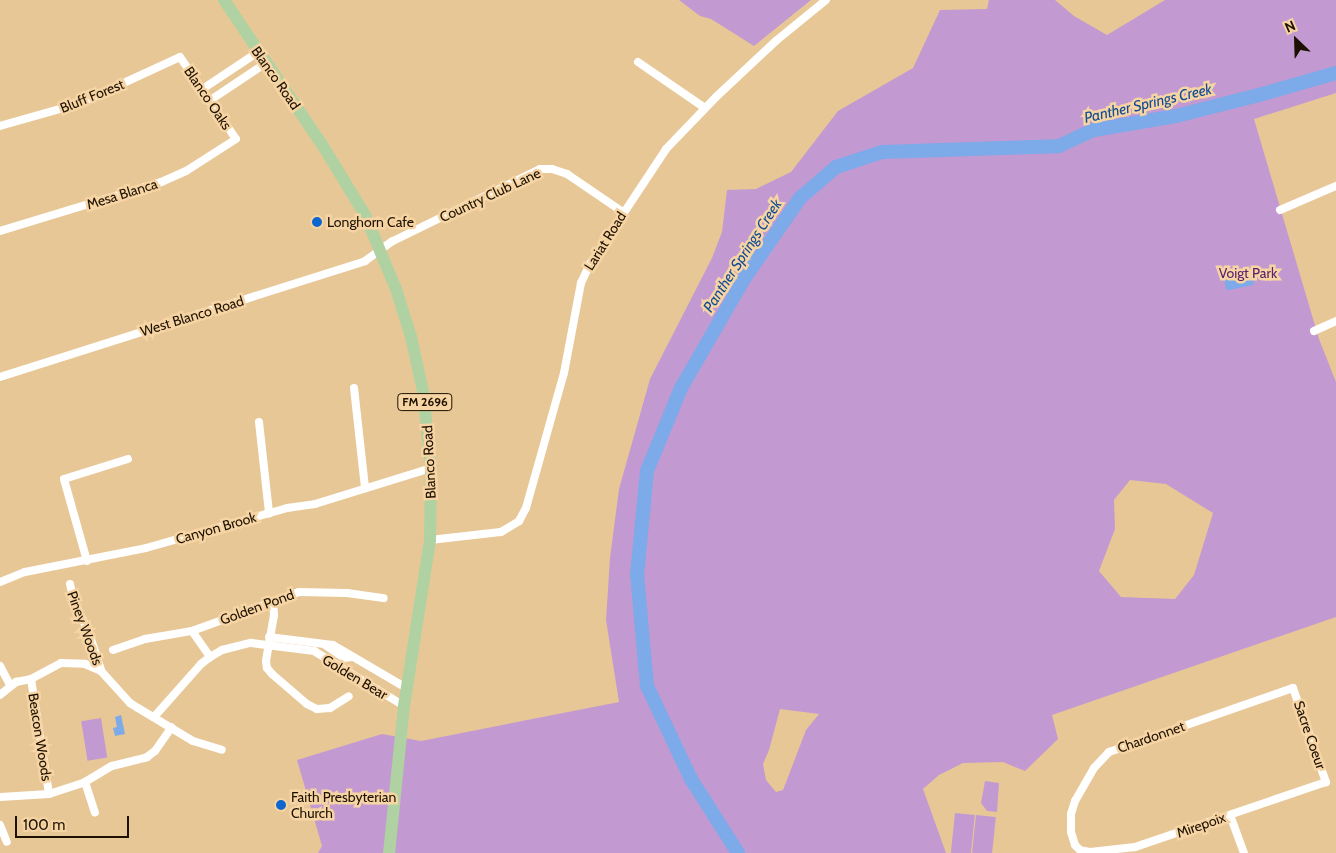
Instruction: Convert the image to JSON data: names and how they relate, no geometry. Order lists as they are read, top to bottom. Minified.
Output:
{"streets":{"main road":["Blanco Road","FM 2696"],"street":["Bluff Forest","Blanco Oaks","Mesa Blanca","Country Club Lane","Lariat Road","West Blanco Road","Canyon Brook","Golden Pond","Piney Woods","Golden Bear","Sacre Coeur","Beacon Woods","Chardonnet","Mirepoix"]},"crossings":[["Blanco Road","Country Club Lane"],["Blanco Road","Lariat Road"],["Blanco Road","West Blanco Road"],["Blanco Road","Canyon Brook"],["Blanco Road","Golden Bear"],["Bluff Forest","Blanco Oaks"],["Blanco Oaks","Mesa Blanca"],["Country Club Lane","Lariat Road"],["Country Club Lane","West Blanco Road"],["Sacre Coeur","Chardonnet"],["Sacre Coeur","Mirepoix"],["Chardonnet","Mirepoix"]],"water":["Panther Springs Creek"],"parks":["Voigt Park"],"places":["Longhorn Cafe","Faith Presbyterian Church"],"scale_bar":"100 m","north":"top left"}
